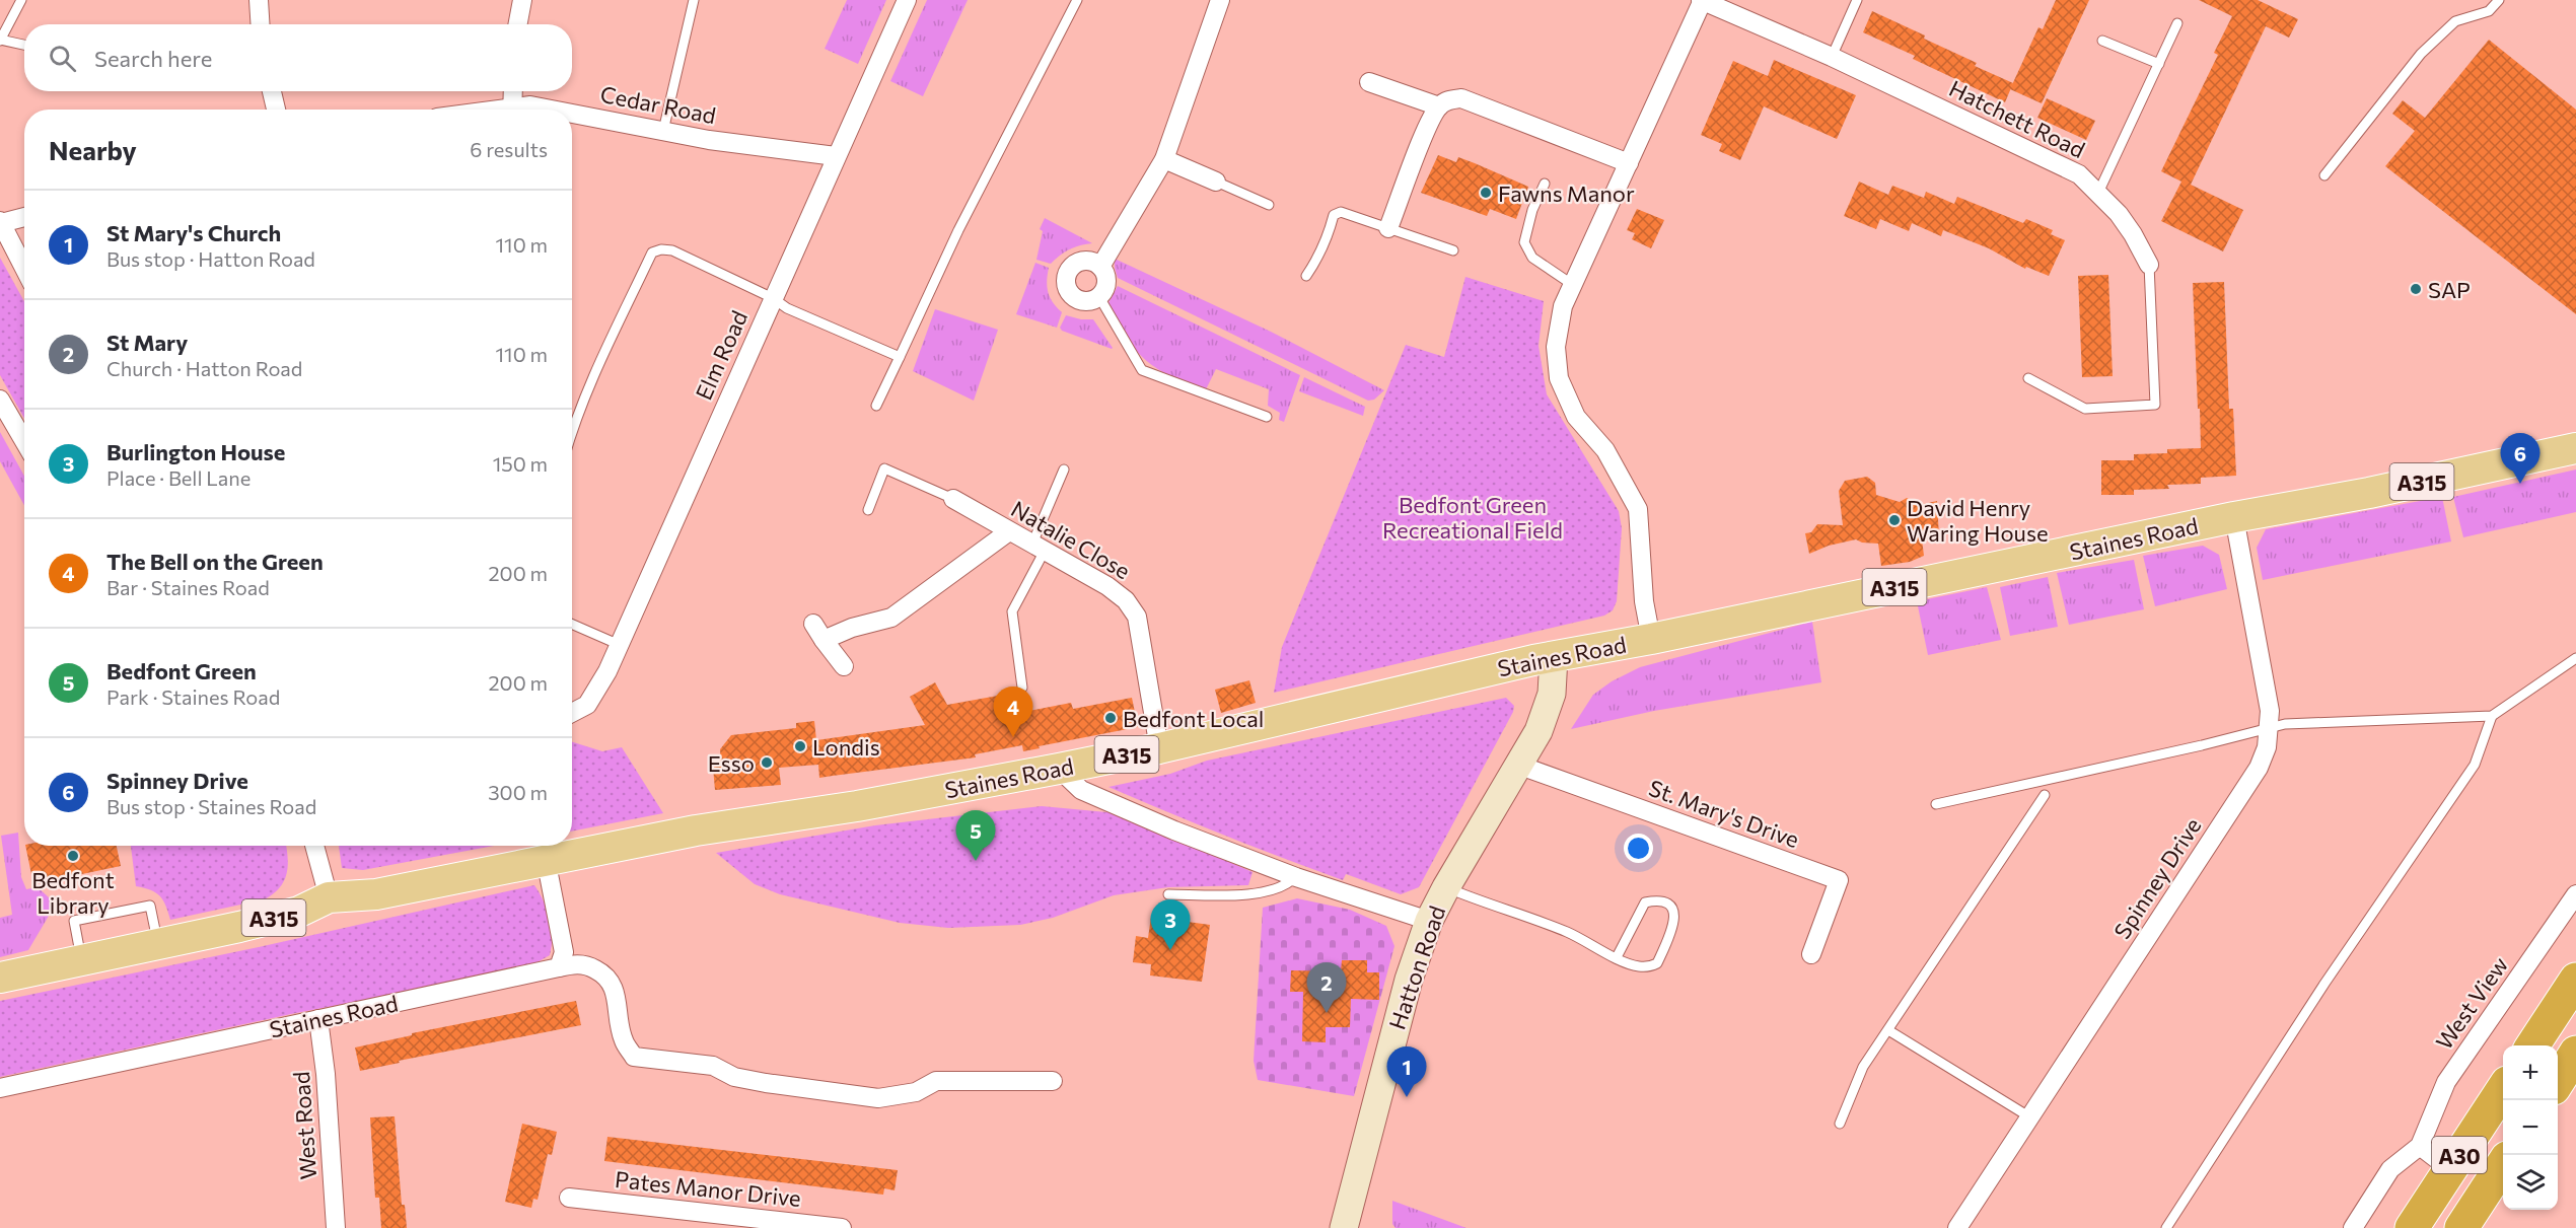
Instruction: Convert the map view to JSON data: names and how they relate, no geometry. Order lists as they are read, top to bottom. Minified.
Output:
{"streets":{"highway":["A30"],"main road":["A315","Staines Road"],"street":["Cedar Road","Hatchett Road","Elm Road","Natalie Close","St. Mary's Drive","Spinney Drive","Hatton Road","West View","West Road","Pates Manor Drive"]},"crossings":[["Cedar Road","Elm Road"],["Staines Road","Natalie Close"],["Staines Road","Spinney Drive"],["Staines Road","Hatton Road"],["Staines Road","West Road"],["St. Mary's Drive","Hatton Road"]],"parks":["Bedfont Green Recreational Field"],"places":["Fawns Manor","SAP","David Henry Waring House","Bedfont Local","Londis","Esso","Bedfont Library"],"page":{"search":"Search here","heading":["Nearby","6 results"],"list":[{"mark":"1","name":"St Mary's Church","note":"Bus stop · Hatton Road","value":"110 m"},{"mark":"2","name":"St Mary","note":"Church · Hatton Road","value":"110 m"},{"mark":"3","name":"Burlington House","note":"Place · Bell Lane","value":"150 m"},{"mark":"4","name":"The Bell on the Green","note":"Bar · Staines Road","value":"200 m"},{"mark":"5","name":"Bedfont Green","note":"Park · Staines Road","value":"200 m"},{"mark":"6","name":"Spinney Drive","note":"Bus stop · Staines Road","value":"300 m"}],"pins":["6","4","5","3","2","1"],"map_buttons":["+","−"]}}
